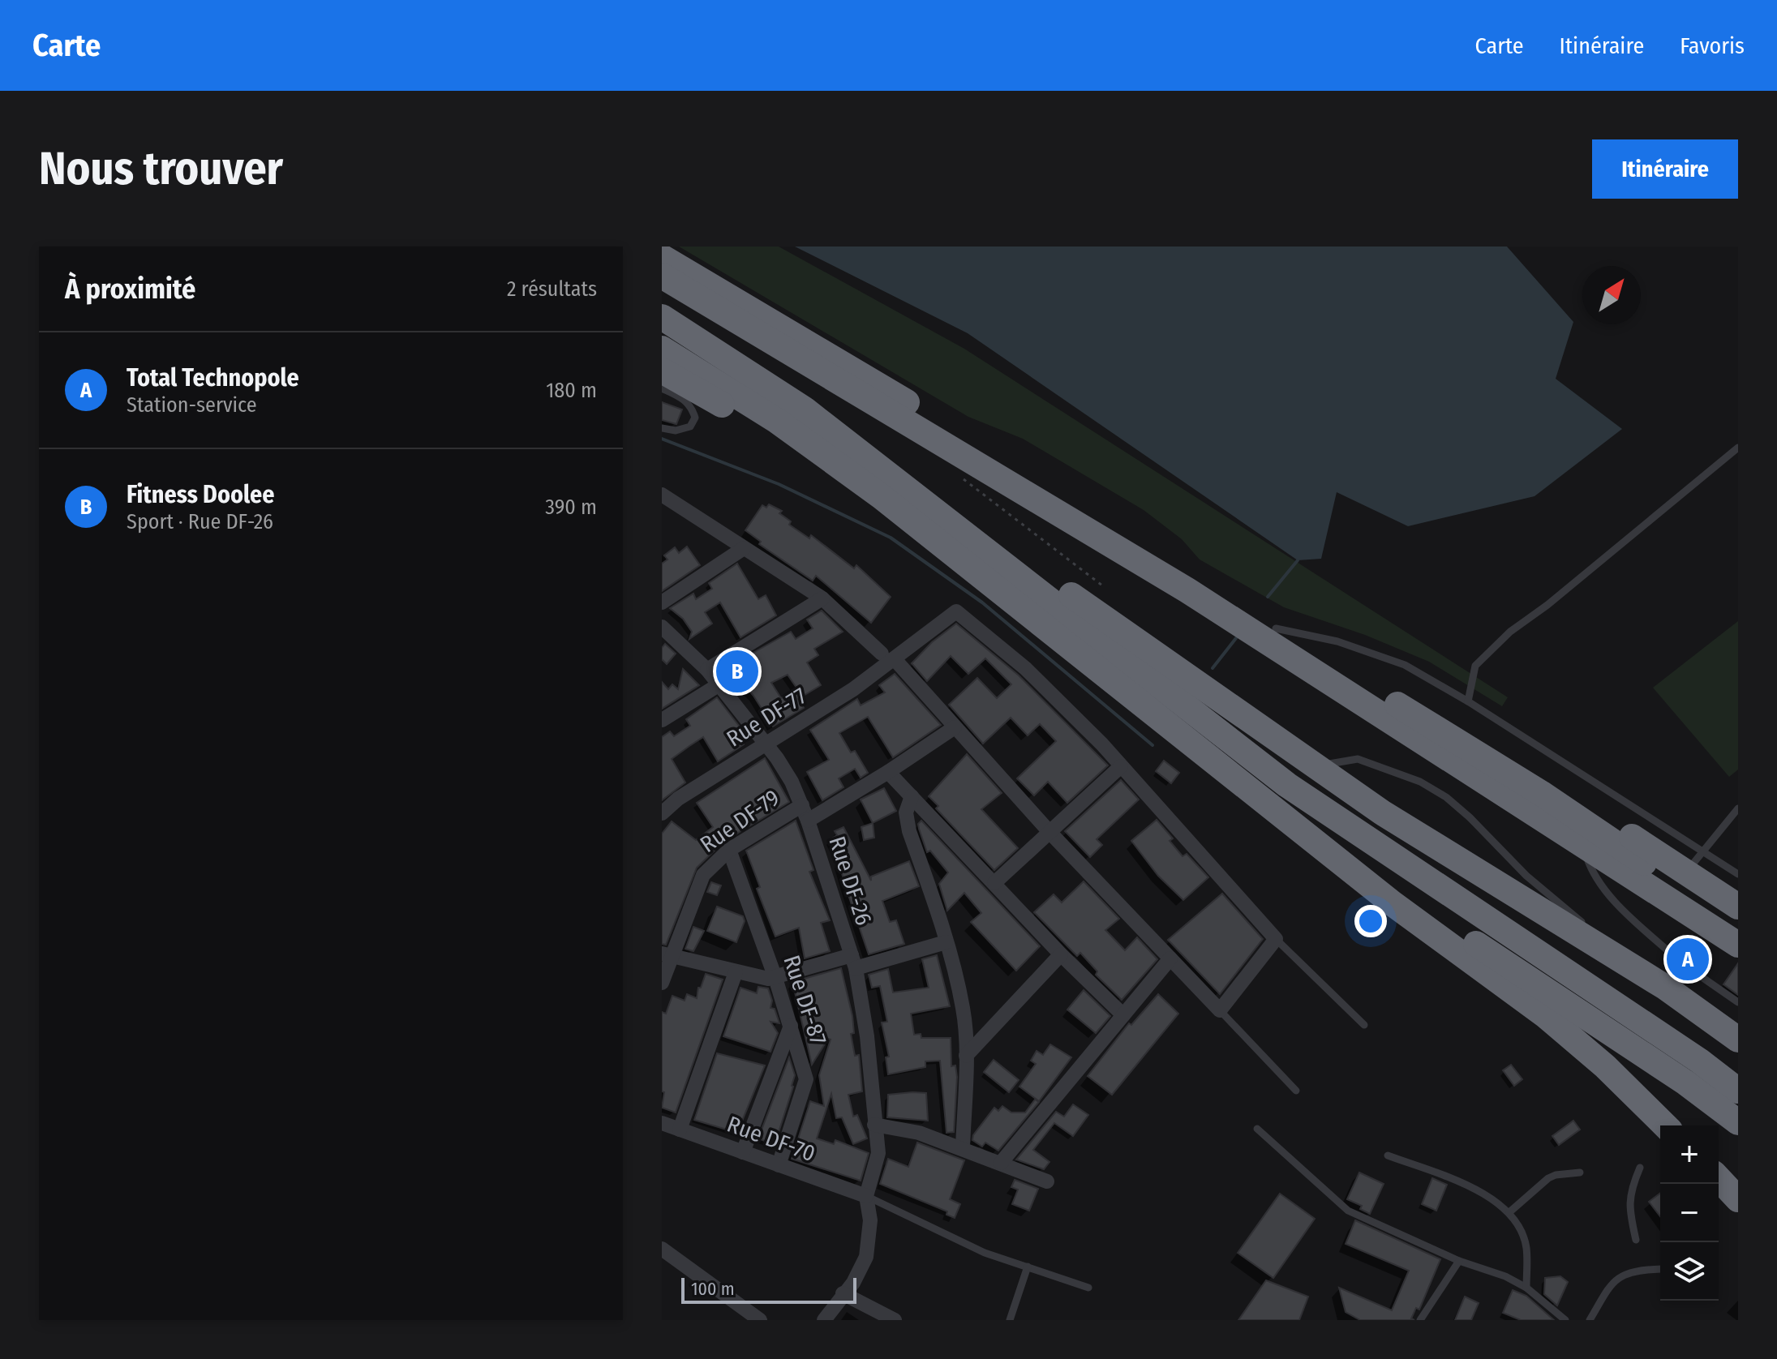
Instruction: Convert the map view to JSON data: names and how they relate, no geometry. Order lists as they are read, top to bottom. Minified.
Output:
{"streets":{"street":["Rue DF-77","Rue DF-79","Rue DF-26","Rue DF-87","Rue DF-70"]},"crossings":[["Rue DF-77","Rue DF-26"],["Rue DF-79","Rue DF-26"],["Rue DF-79","Rue DF-87"],["Rue DF-26","Rue DF-70"],["Rue DF-87","Rue DF-70"]],"scale_bar":"100 m","north":"top right","page":{"header":"Carte","nav":["Carte","Itinéraire","Favoris"],"buttons":"Itinéraire","title":"Nous trouver","heading":["À proximité","2 résultats"],"list":[{"mark":"A","name":"Total Technopole","note":"Station-service","value":"180 m"},{"mark":"B","name":"Fitness Doolee","note":"Sport · Rue DF-26","value":"390 m"}],"pins":["B","A"],"map_buttons":["+","−"],"scale":"100 m"}}
